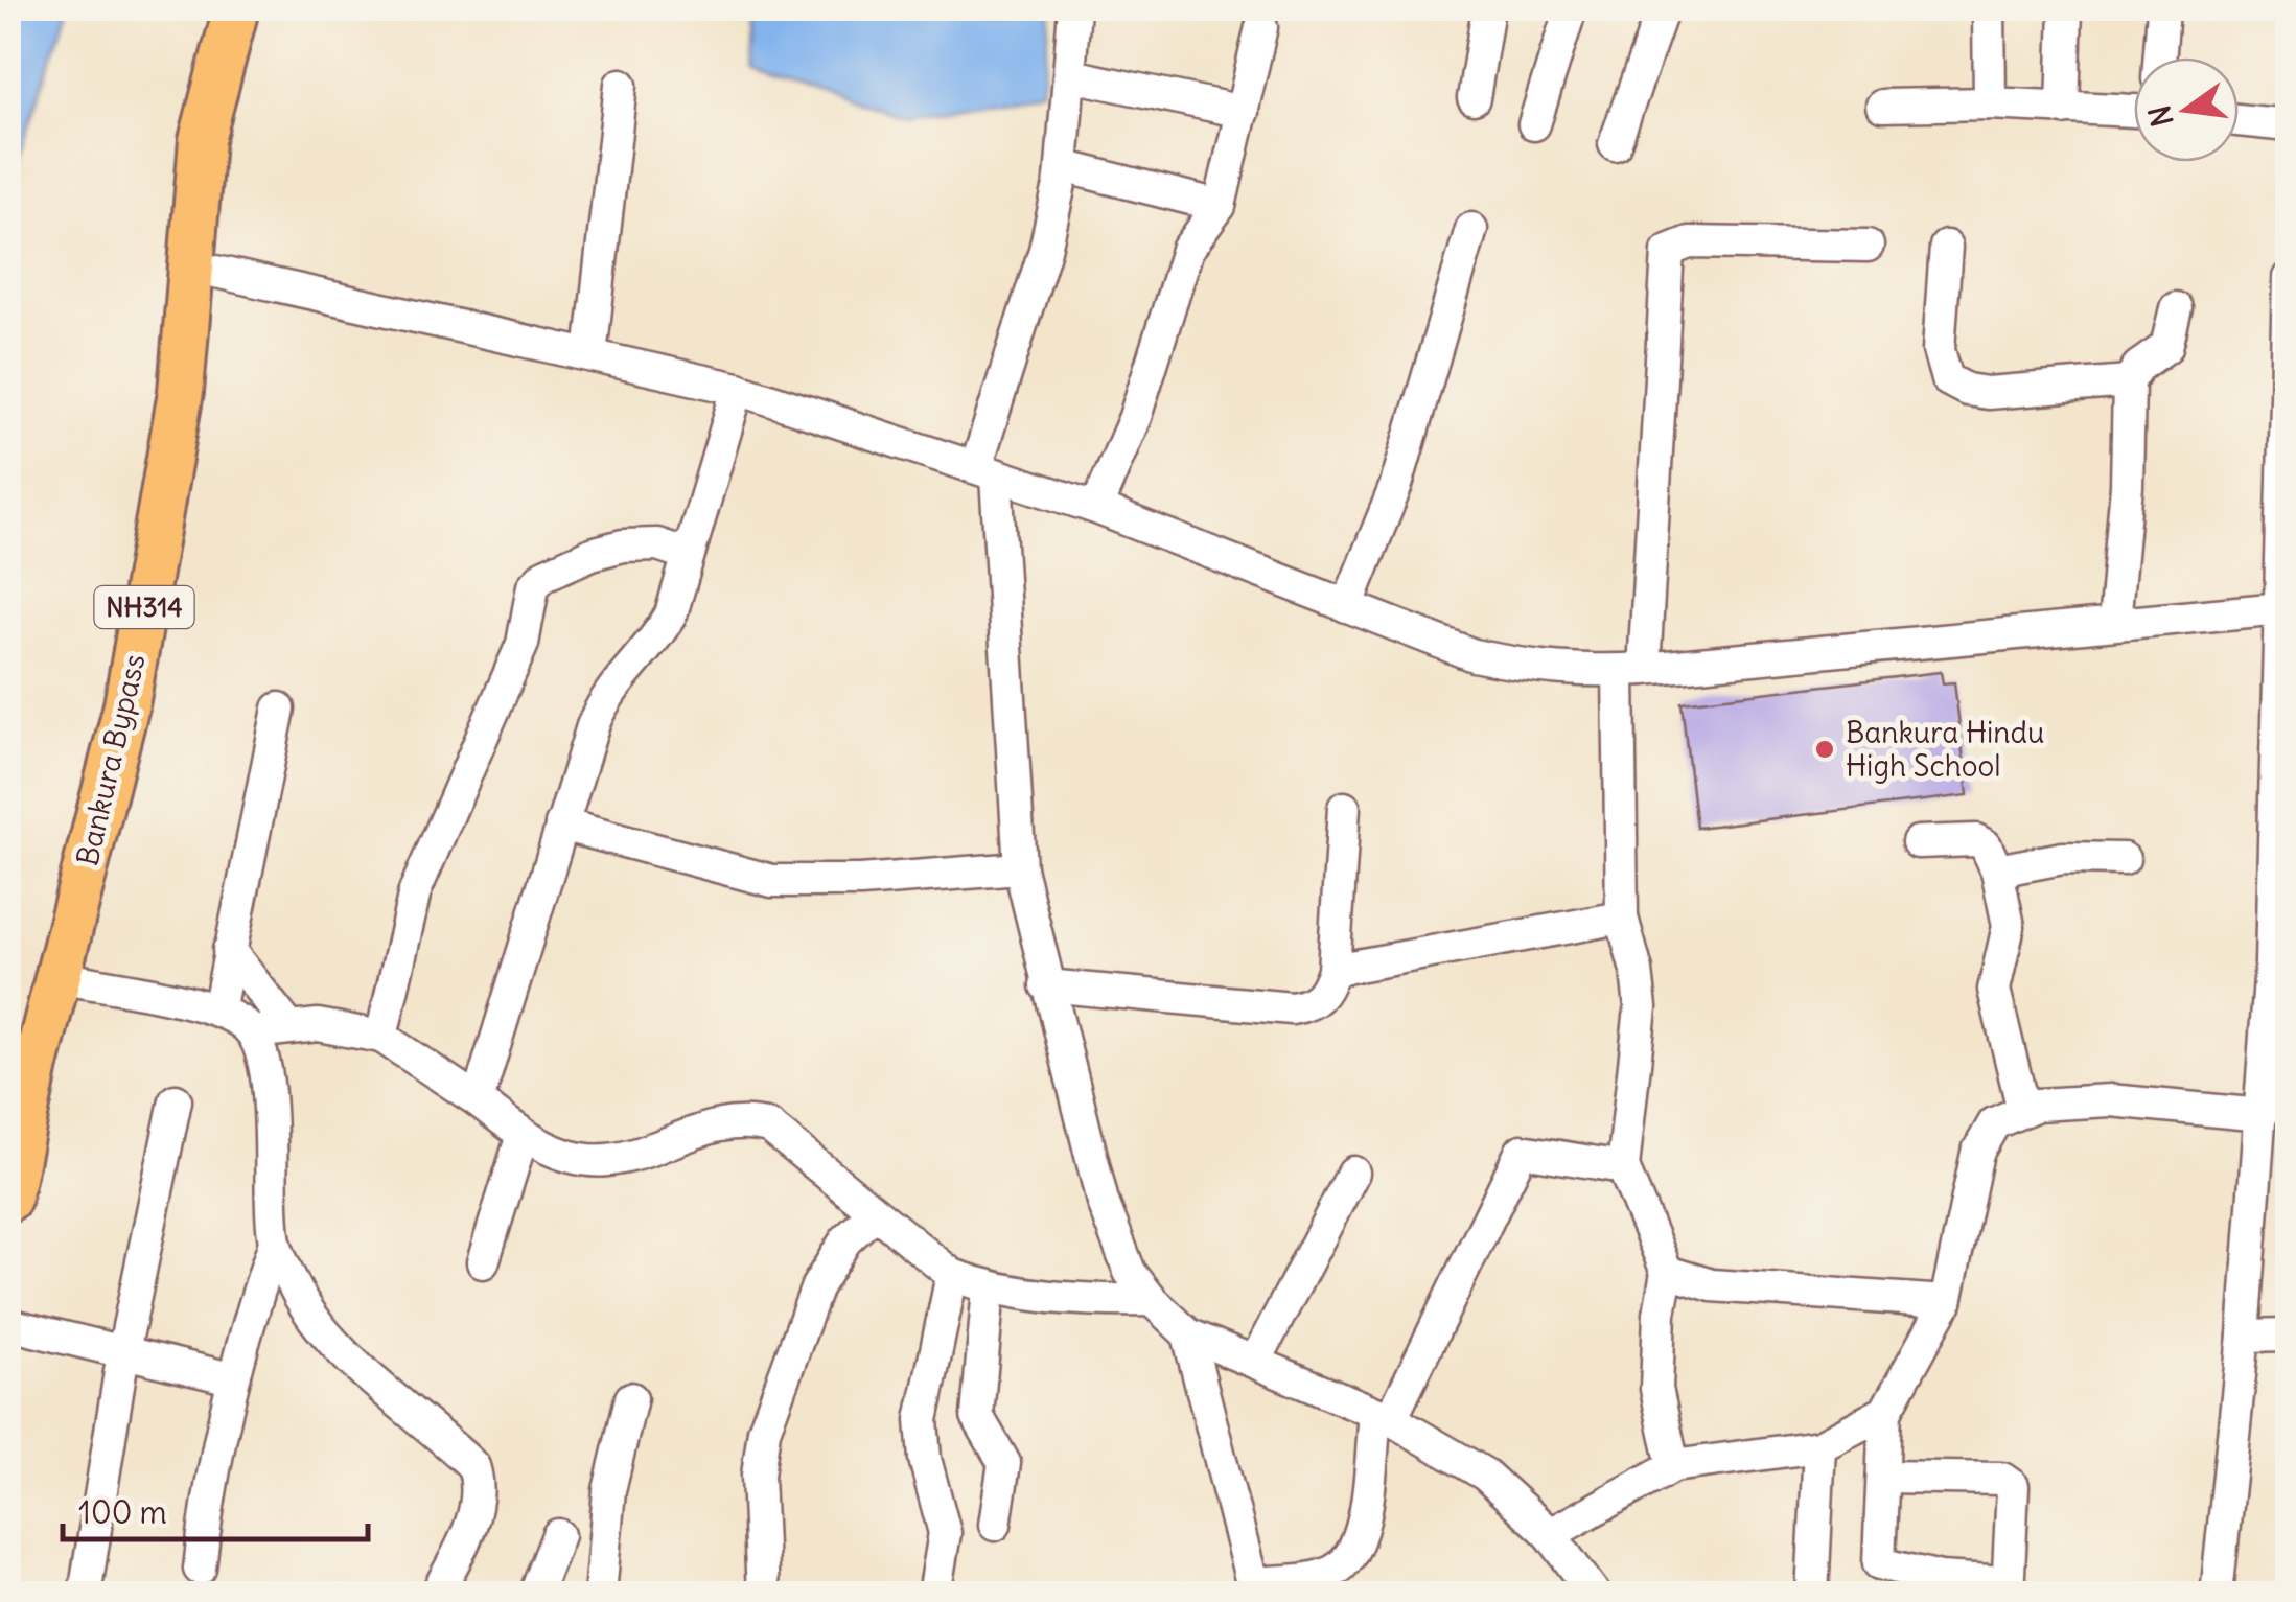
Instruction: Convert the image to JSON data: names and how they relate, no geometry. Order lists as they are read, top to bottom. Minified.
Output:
{"streets":{"highway":["NH314","Bankura Bypass"]},"places":["Bankura Hindu High School"],"scale_bar":"100 m","north":"left"}
